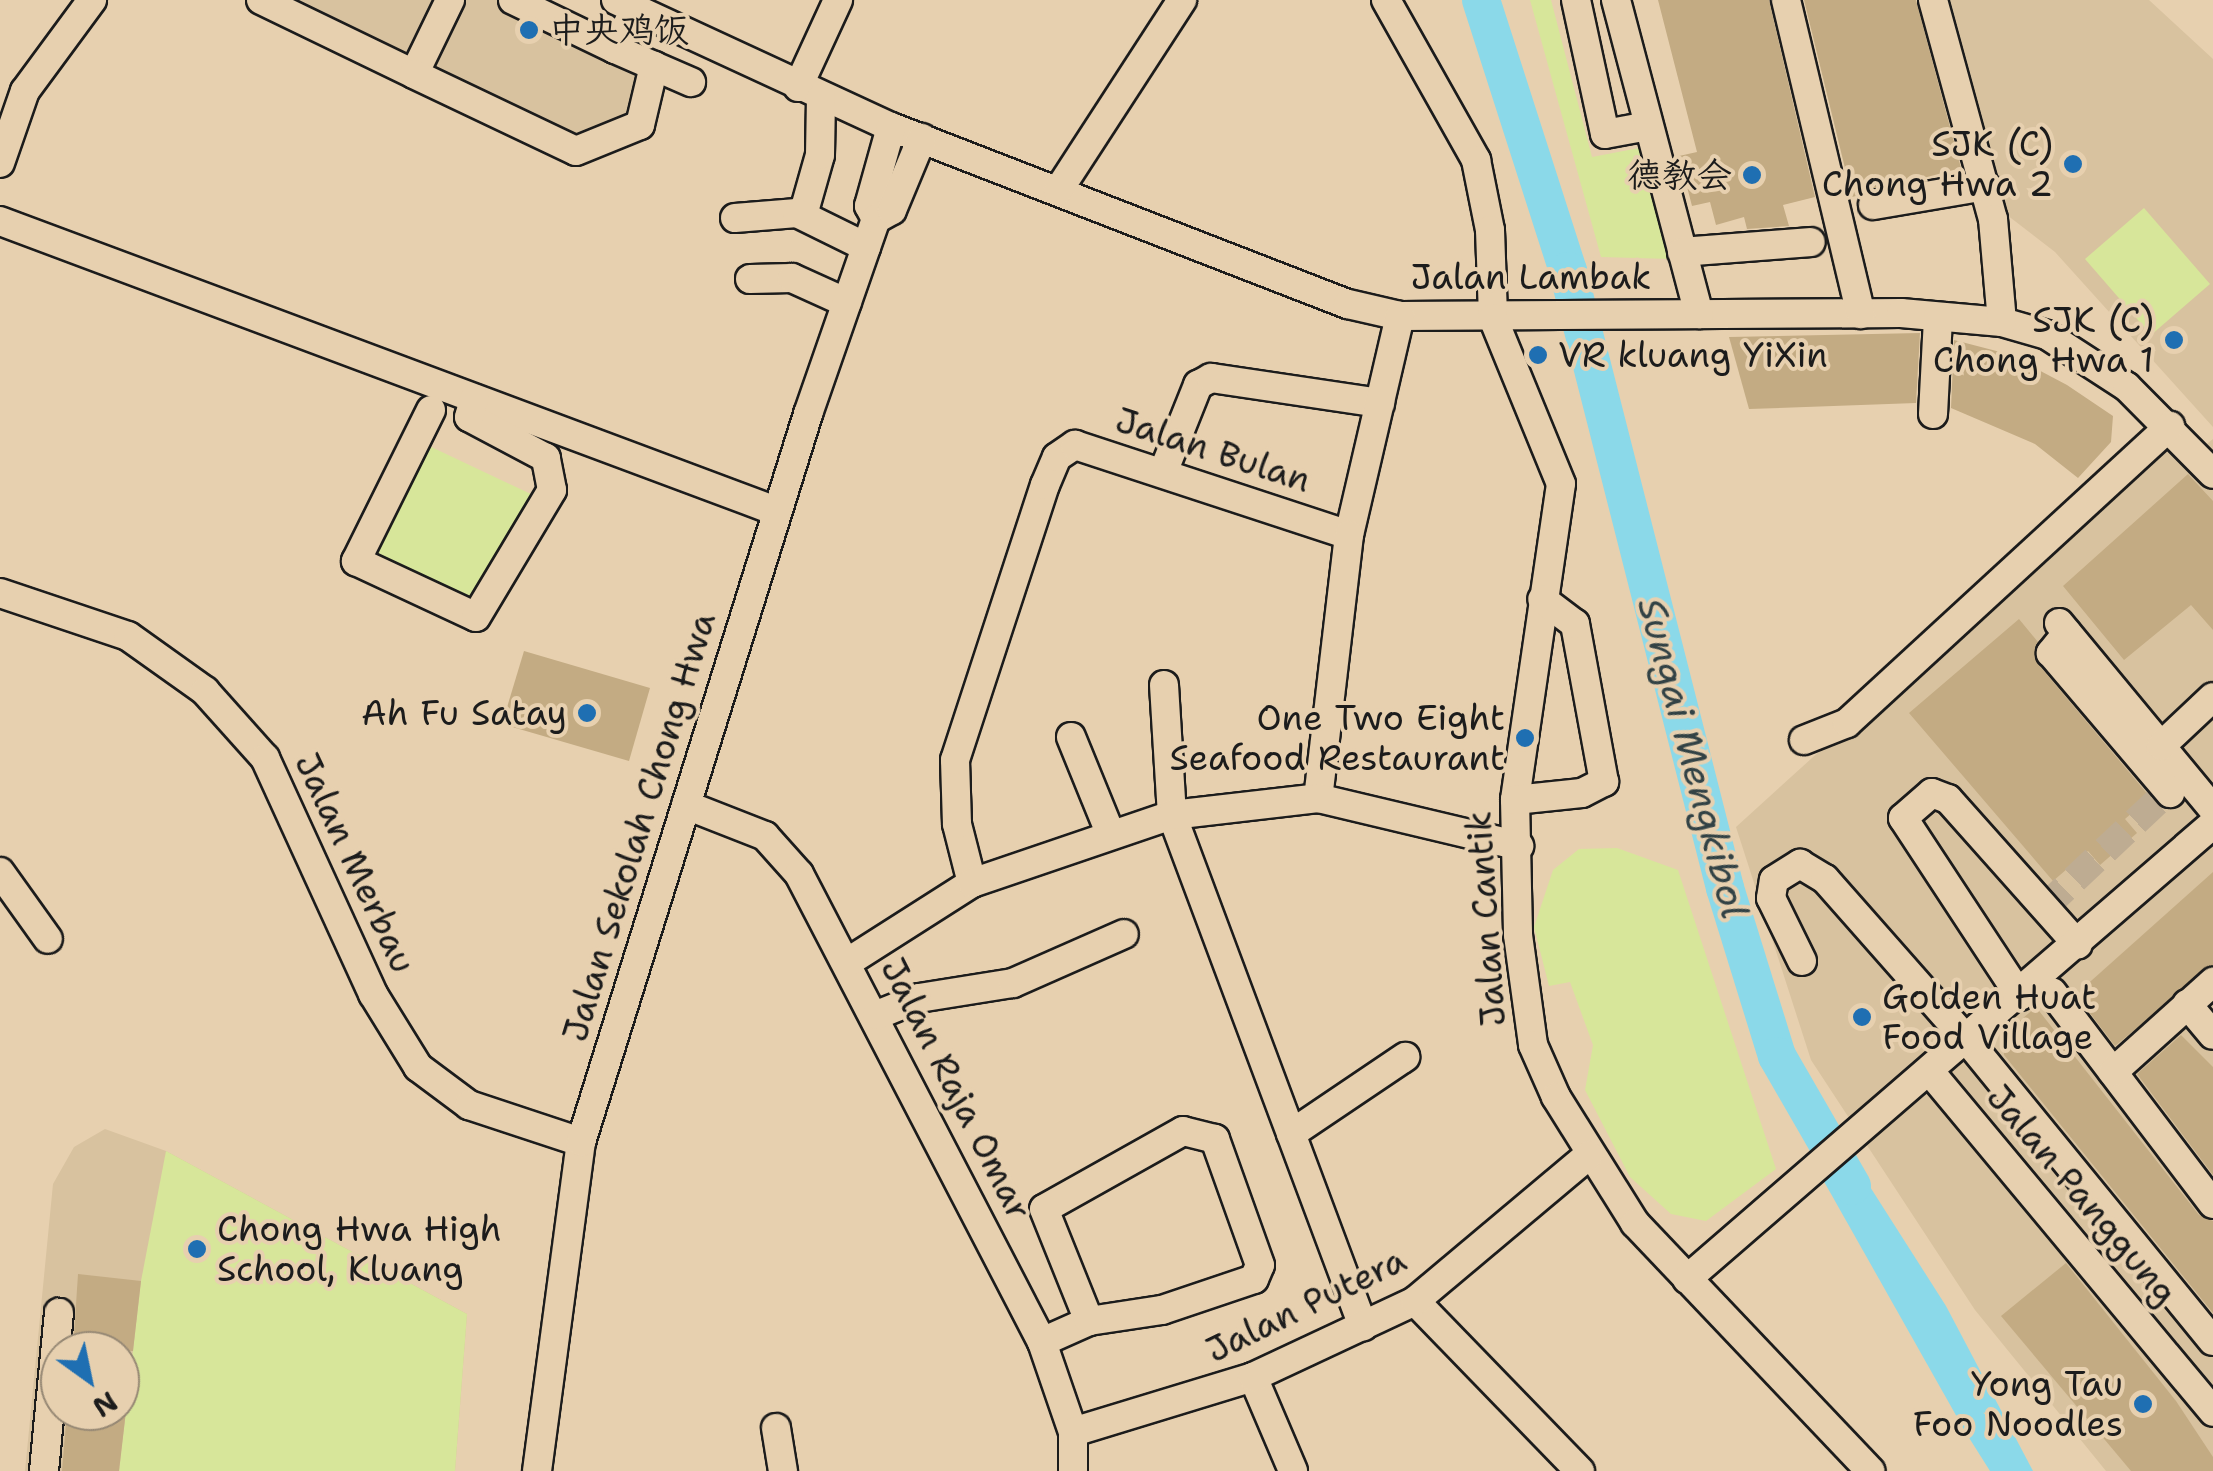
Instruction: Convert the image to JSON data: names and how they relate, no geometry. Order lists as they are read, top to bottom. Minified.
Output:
{"streets":{"street":["Jalan Lambak","Jalan Bulan","Jalan Sekolah Chong Hwa","Jalan Merbau","Jalan Cantik","Jalan Raja Omar","Jalan Panggung","Jalan Putera"]},"crossings":[["Jalan Lambak","Jalan Sekolah Chong Hwa"],["Jalan Lambak","Jalan Cantik"],["Jalan Sekolah Chong Hwa","Jalan Merbau"],["Jalan Sekolah Chong Hwa","Jalan Raja Omar"],["Jalan Cantik","Jalan Putera"],["Jalan Raja Omar","Jalan Putera"]],"water":["Sungai Mengkibol"],"places":["中央鸡饭","SJK (C) Chong Hwa 2","德教会","SJK (C) Chong Hwa 1","VR kluang YiXin","Ah Fu Satay","One Two Eight Seafood Restaurant","Golden Huat Food Village","Chong Hwa High School, Kluang","Yong Tau Foo Noodles"],"north":"bottom right"}
